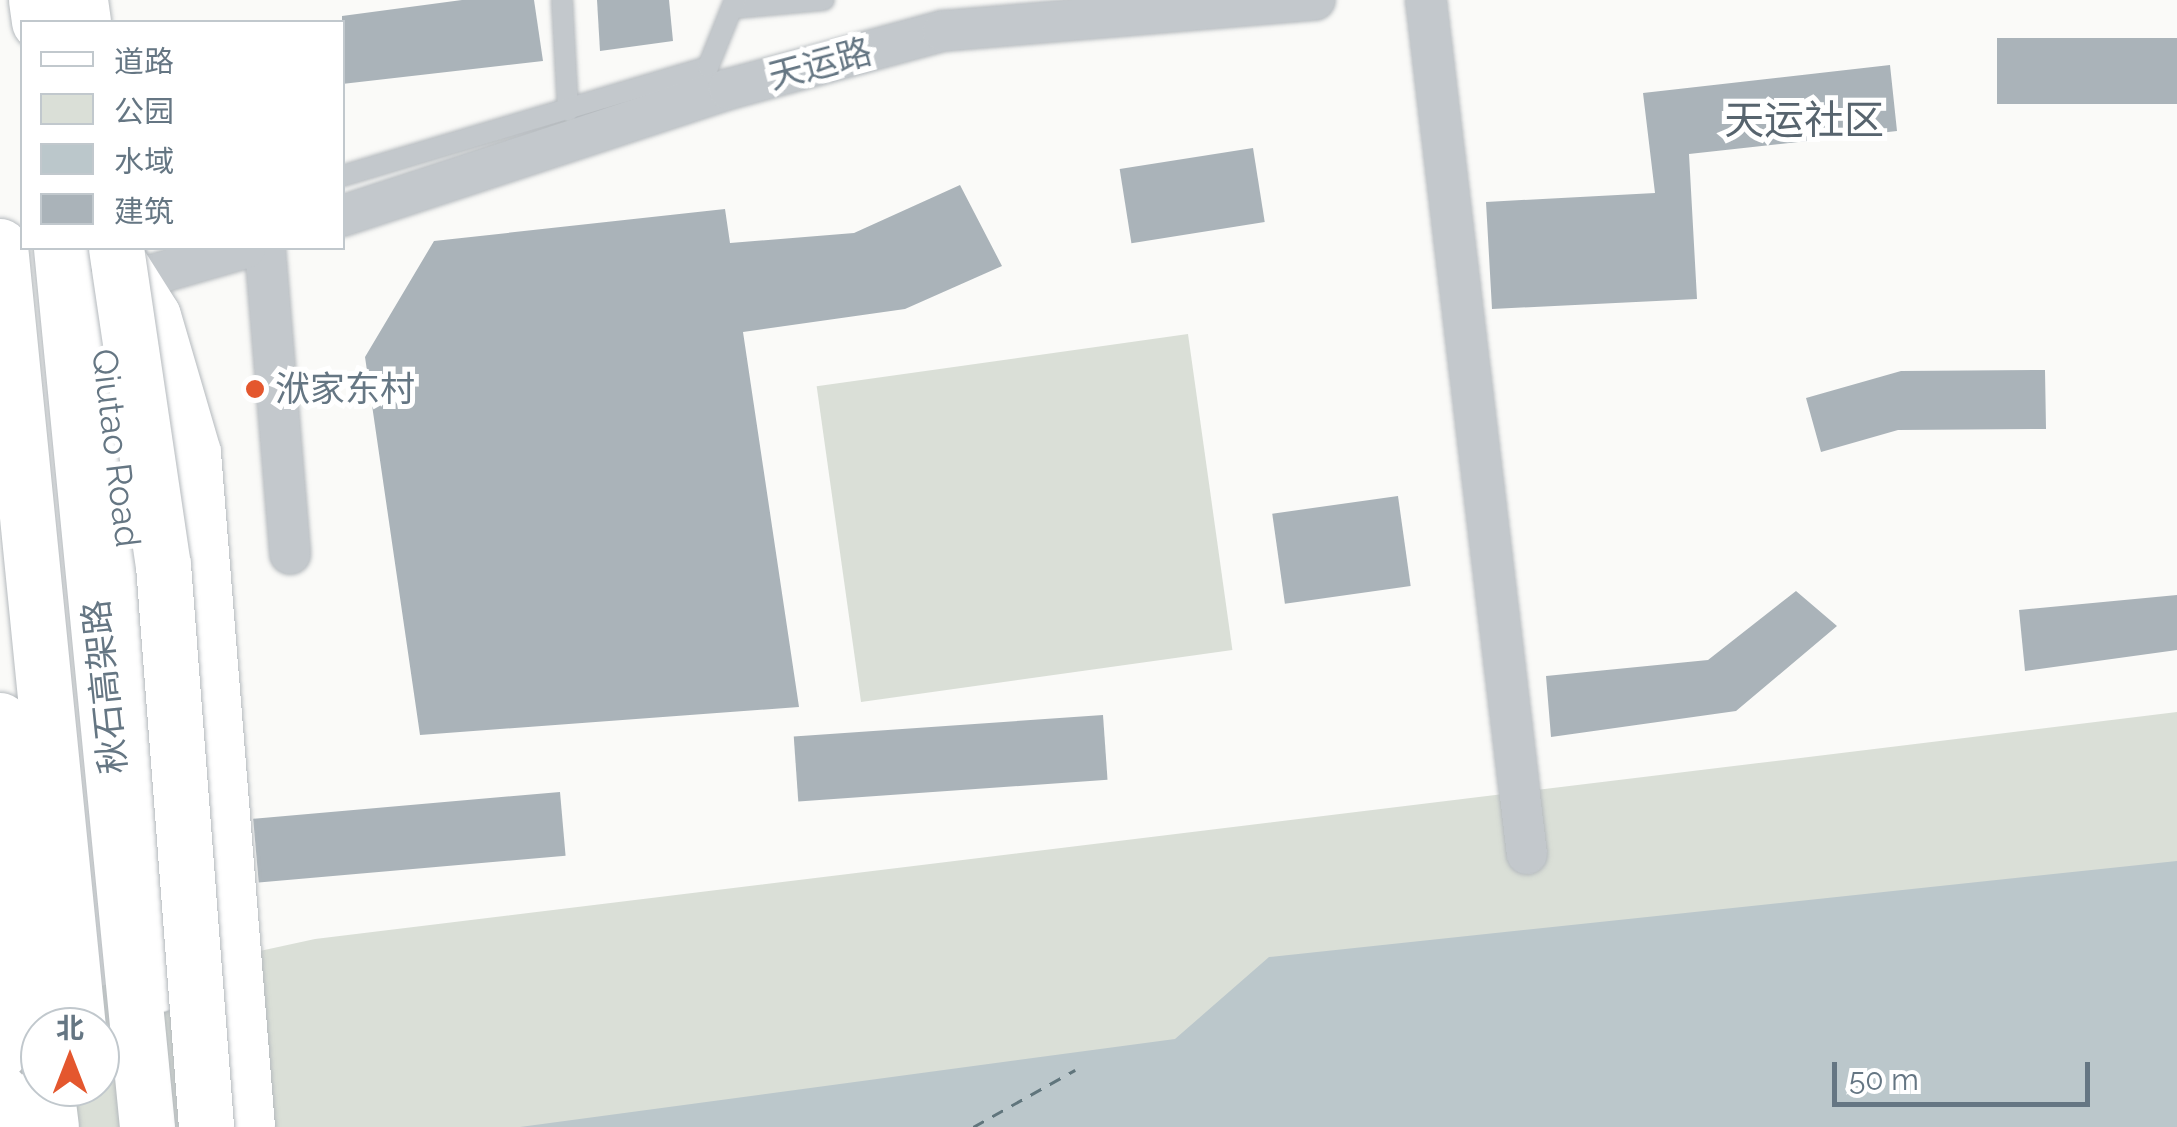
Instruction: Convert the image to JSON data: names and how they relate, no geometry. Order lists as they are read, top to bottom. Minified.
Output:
{"streets":{"main road":["Qiutao Road","秋石高架路"],"street":["天运路"]},"districts":["天运社区"],"places":["洑家东村"],"legend":["道路","公园","水域","建筑"],"scale_bar":"50 m","north":"top"}
